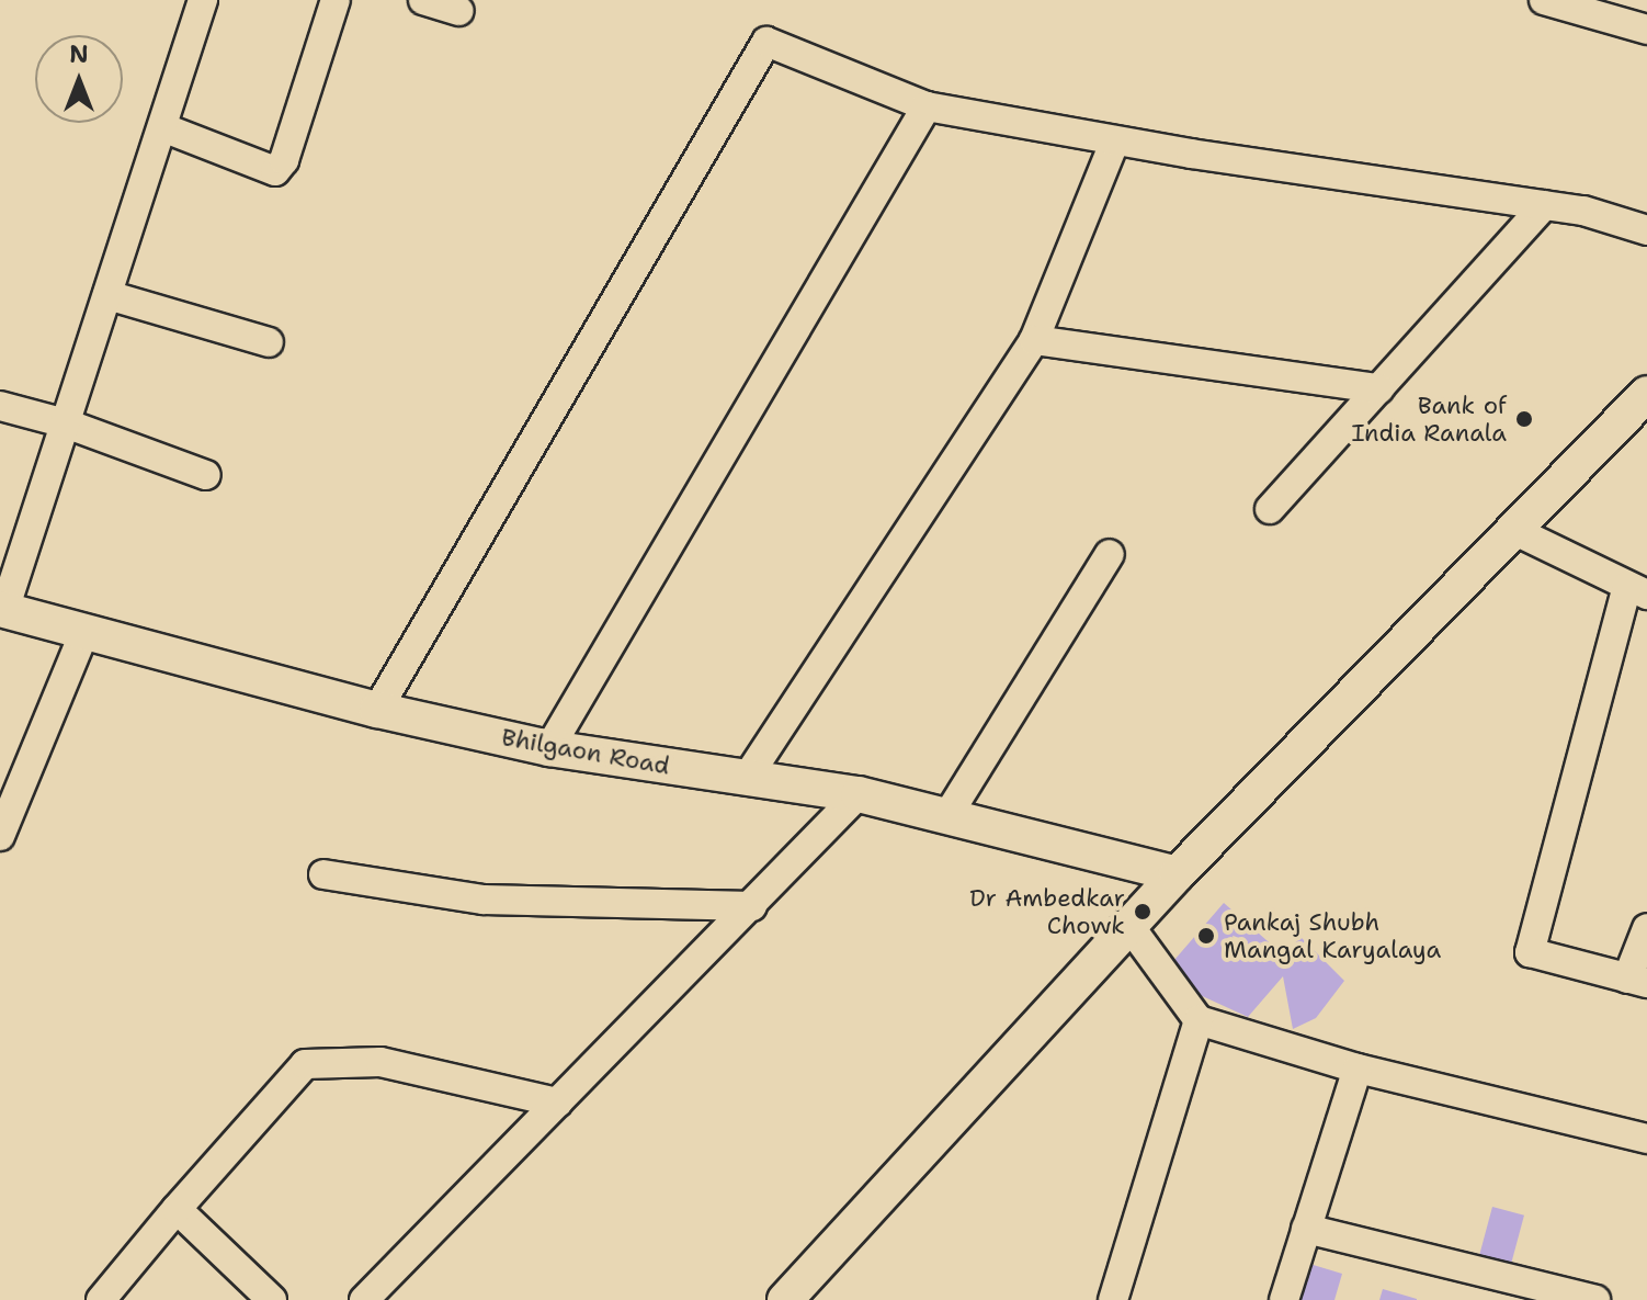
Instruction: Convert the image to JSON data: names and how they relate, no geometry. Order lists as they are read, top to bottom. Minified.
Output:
{"streets":{"street":["Bhilgaon Road"]},"places":["Bank of India Ranala","Dr Ambedkar Chowk","Pankaj Shubh Mangal Karyalaya"],"north":"top"}
